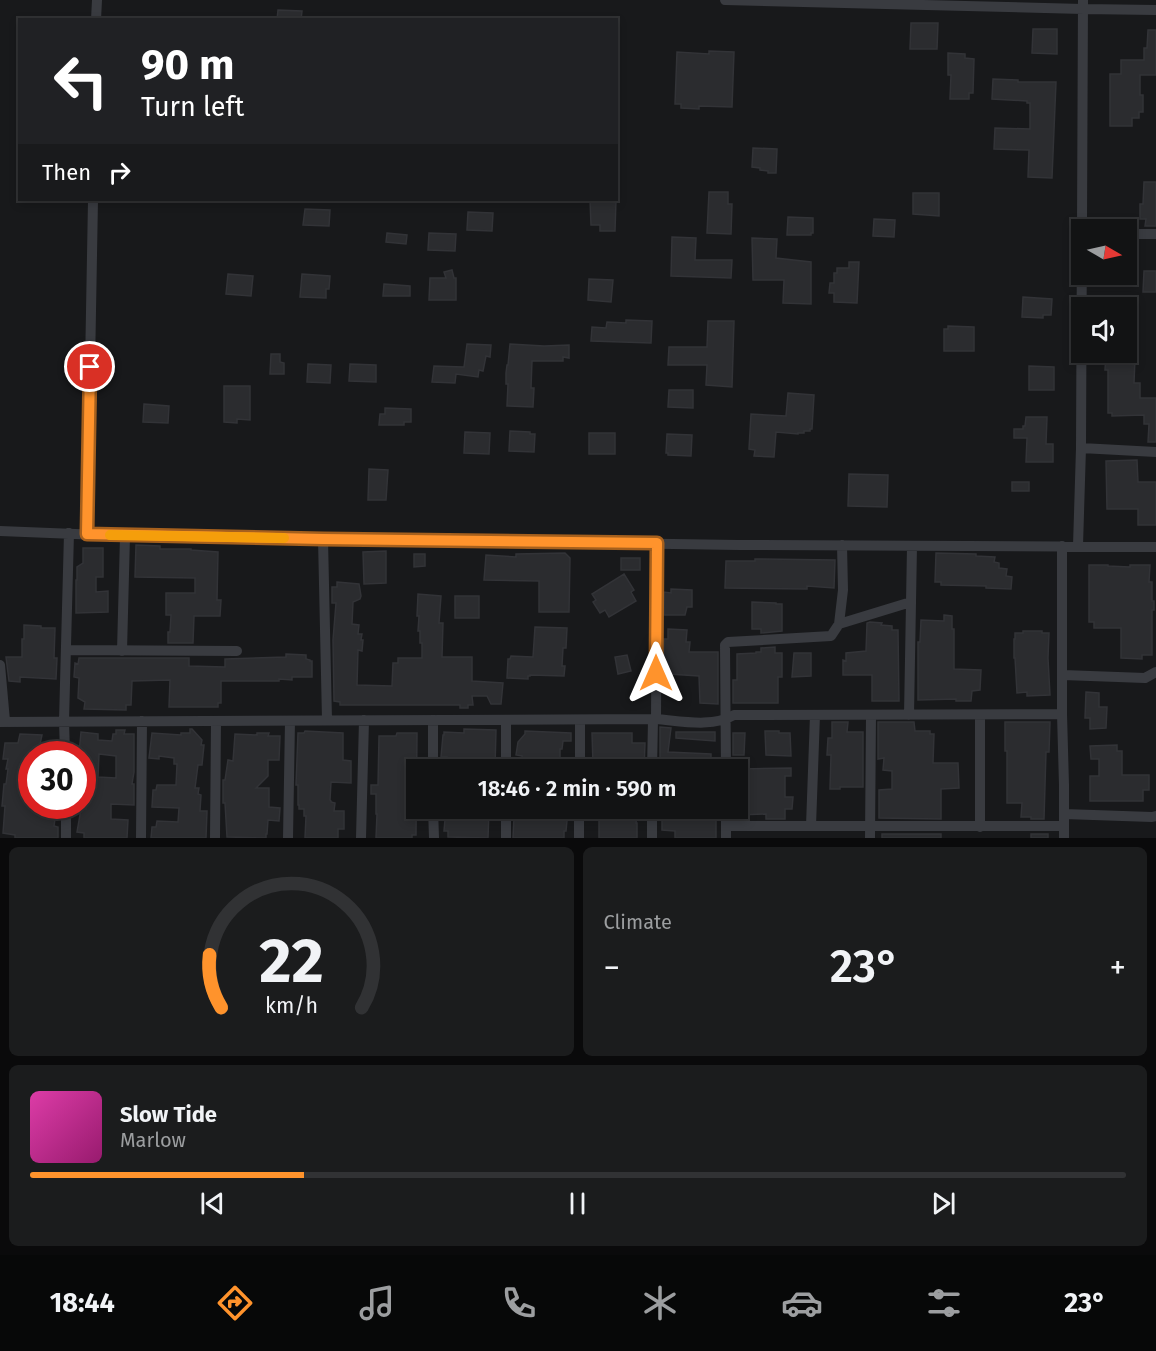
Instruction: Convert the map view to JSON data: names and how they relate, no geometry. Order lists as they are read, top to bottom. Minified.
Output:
{"north":"right","page":{"turn":["90 m","Turn left"],"then":"Then","limit":"30","trip":"18:46 · 2 min · 590 m","tile":"Climate","heat":["−","23°","+"],"song":["Slow Tide","Marlow"],"tabs":["18:44","23°"],"gauge":["22","km/h"]}}
